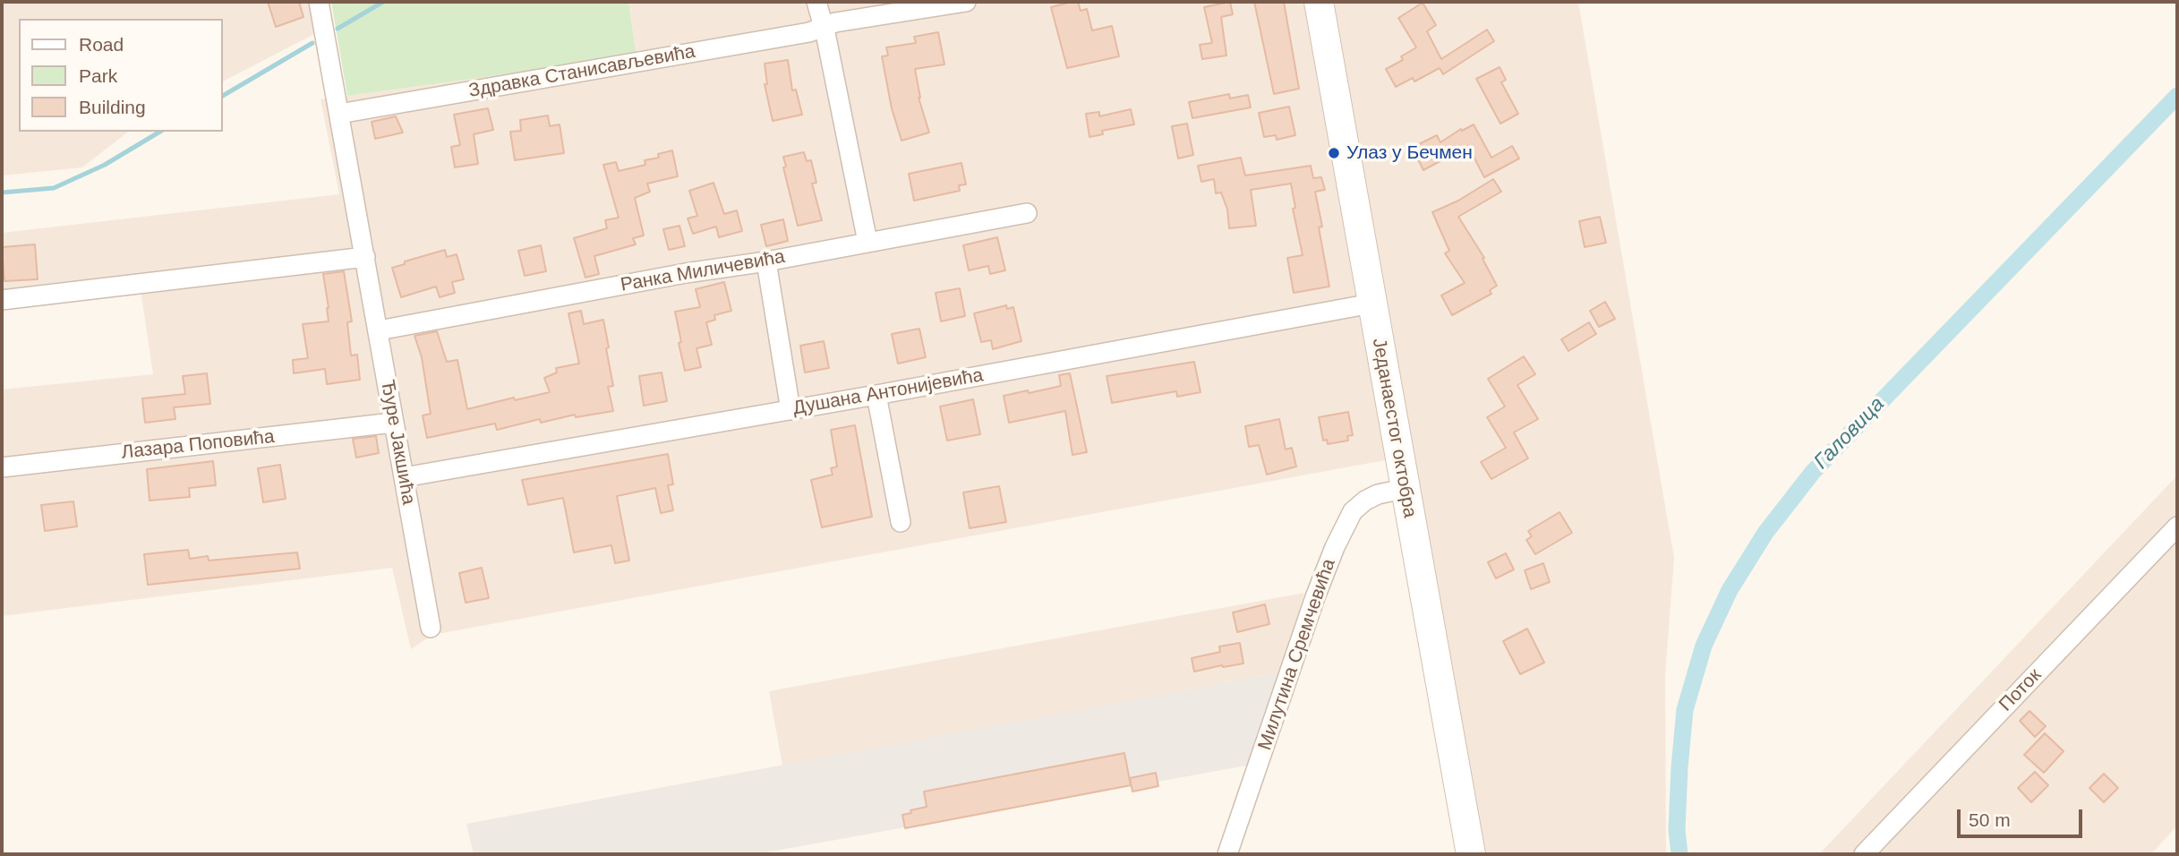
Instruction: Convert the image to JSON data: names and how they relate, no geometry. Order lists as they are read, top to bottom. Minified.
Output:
{"streets":{"main road":["Једанаестог октобра"],"street":["Здравка Станисављевића","Ранка Миличевића","Душана Антонијевића","Ђуре Јакшића","Лазара Поповића","Милутина Сремчевића","Поток"]},"crossings":[["Здравка Станисављевића","Ђуре Јакшића"],["Ранка Миличевића","Ђуре Јакшића"],["Душана Антонијевића","Једанаестог октобра"],["Душана Антонијевића","Ђуре Јакшића"],["Једанаестог октобра","Милутина Сремчевића"],["Ђуре Јакшића","Лазара Поповића"]],"water":["Галовица"],"places":["Улаз у Бечмен"],"legend":["Road","Park","Building"],"scale_bar":"50 m"}
